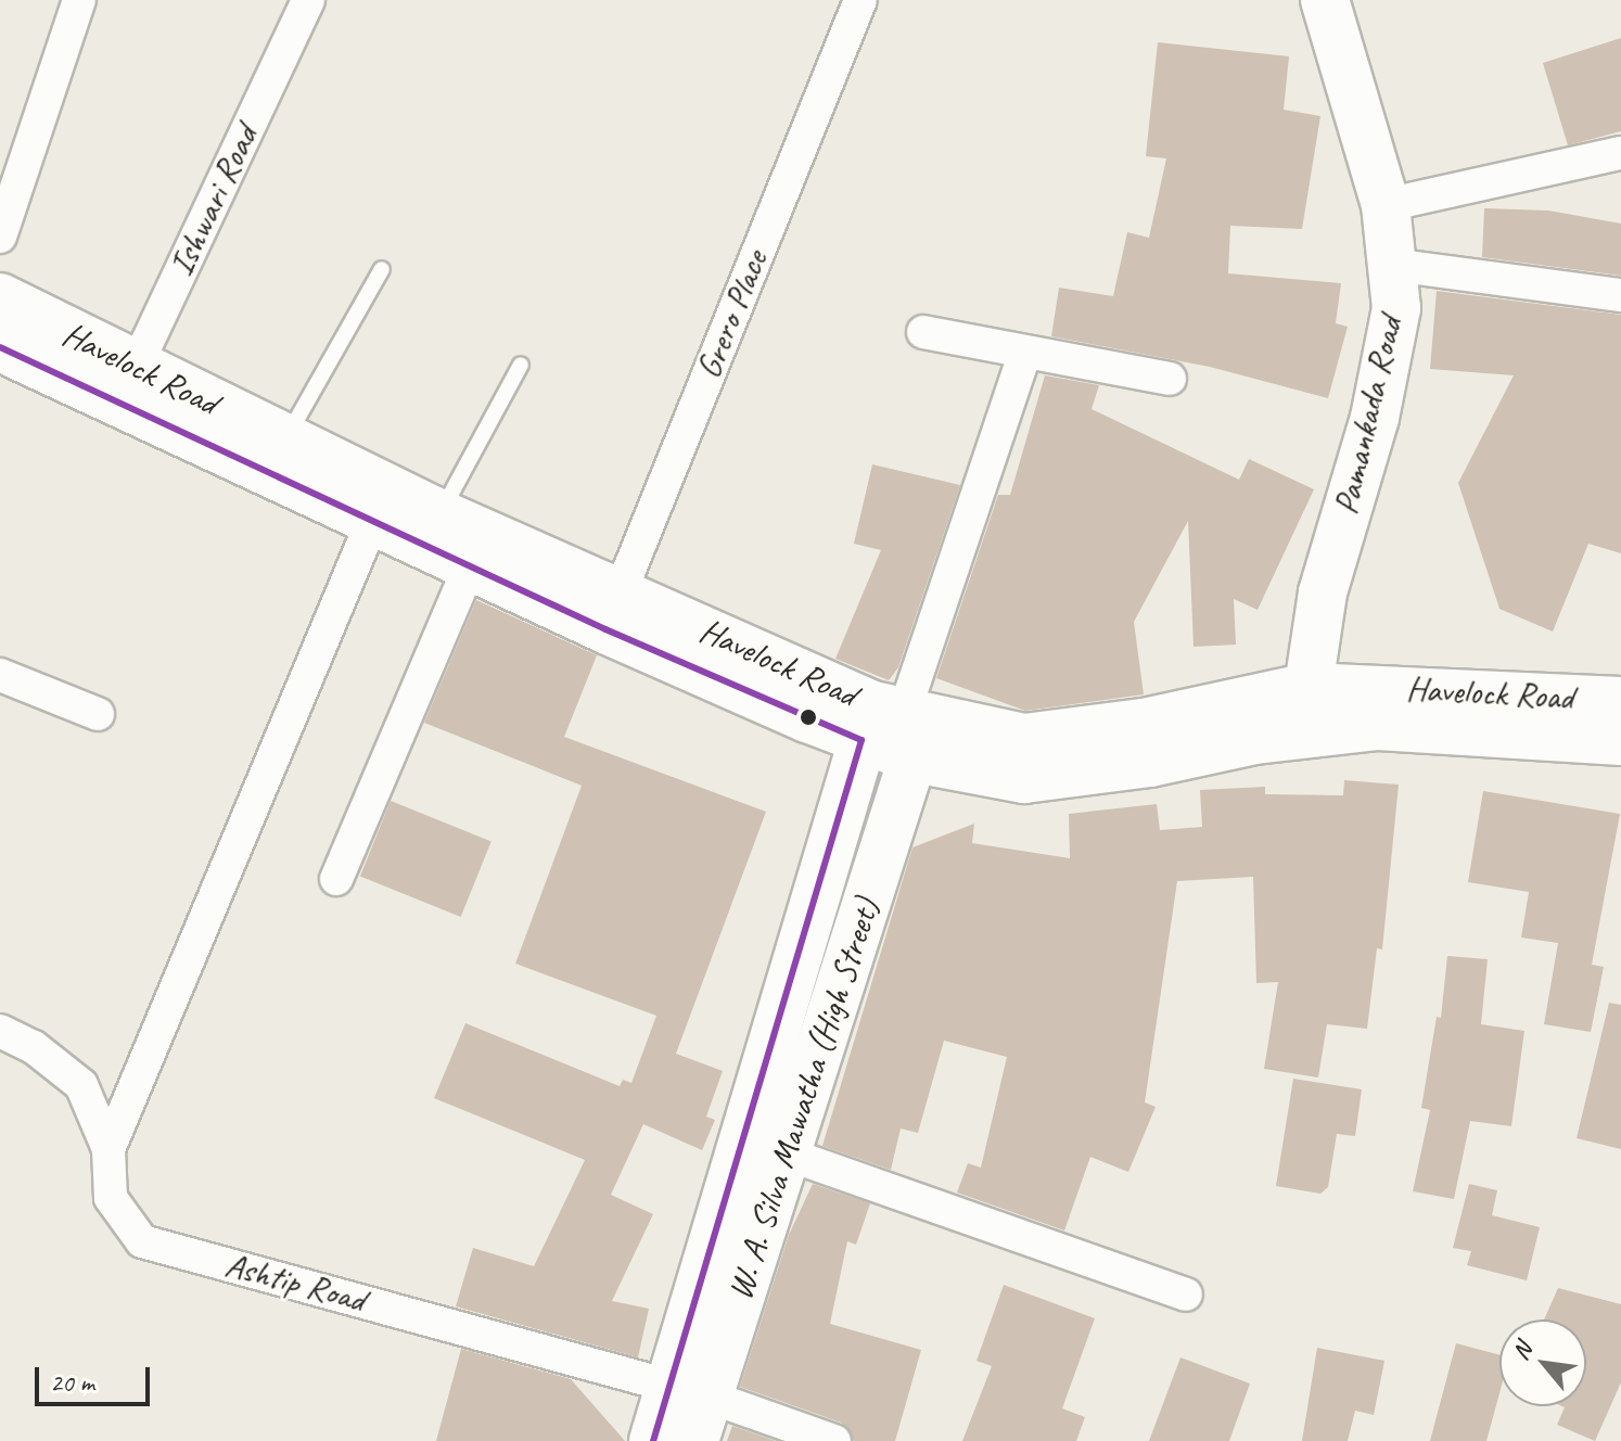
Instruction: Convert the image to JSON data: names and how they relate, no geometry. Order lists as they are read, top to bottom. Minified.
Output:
{"streets":{"main road":["Havelock Road","Pamankada Road","W. A. Silva Mawatha (High Street)"],"street":["Ishwari Road","Grero Place","Ashtip Road"]},"crossings":[["Ishwari Road","Havelock Road"],["Grero Place","Havelock Road"],["Havelock Road","Pamankada Road"],["Havelock Road","W. A. Silva Mawatha (High Street)"],["W. A. Silva Mawatha (High Street)","Ashtip Road"]],"scale_bar":"20 m","north":"top left"}
